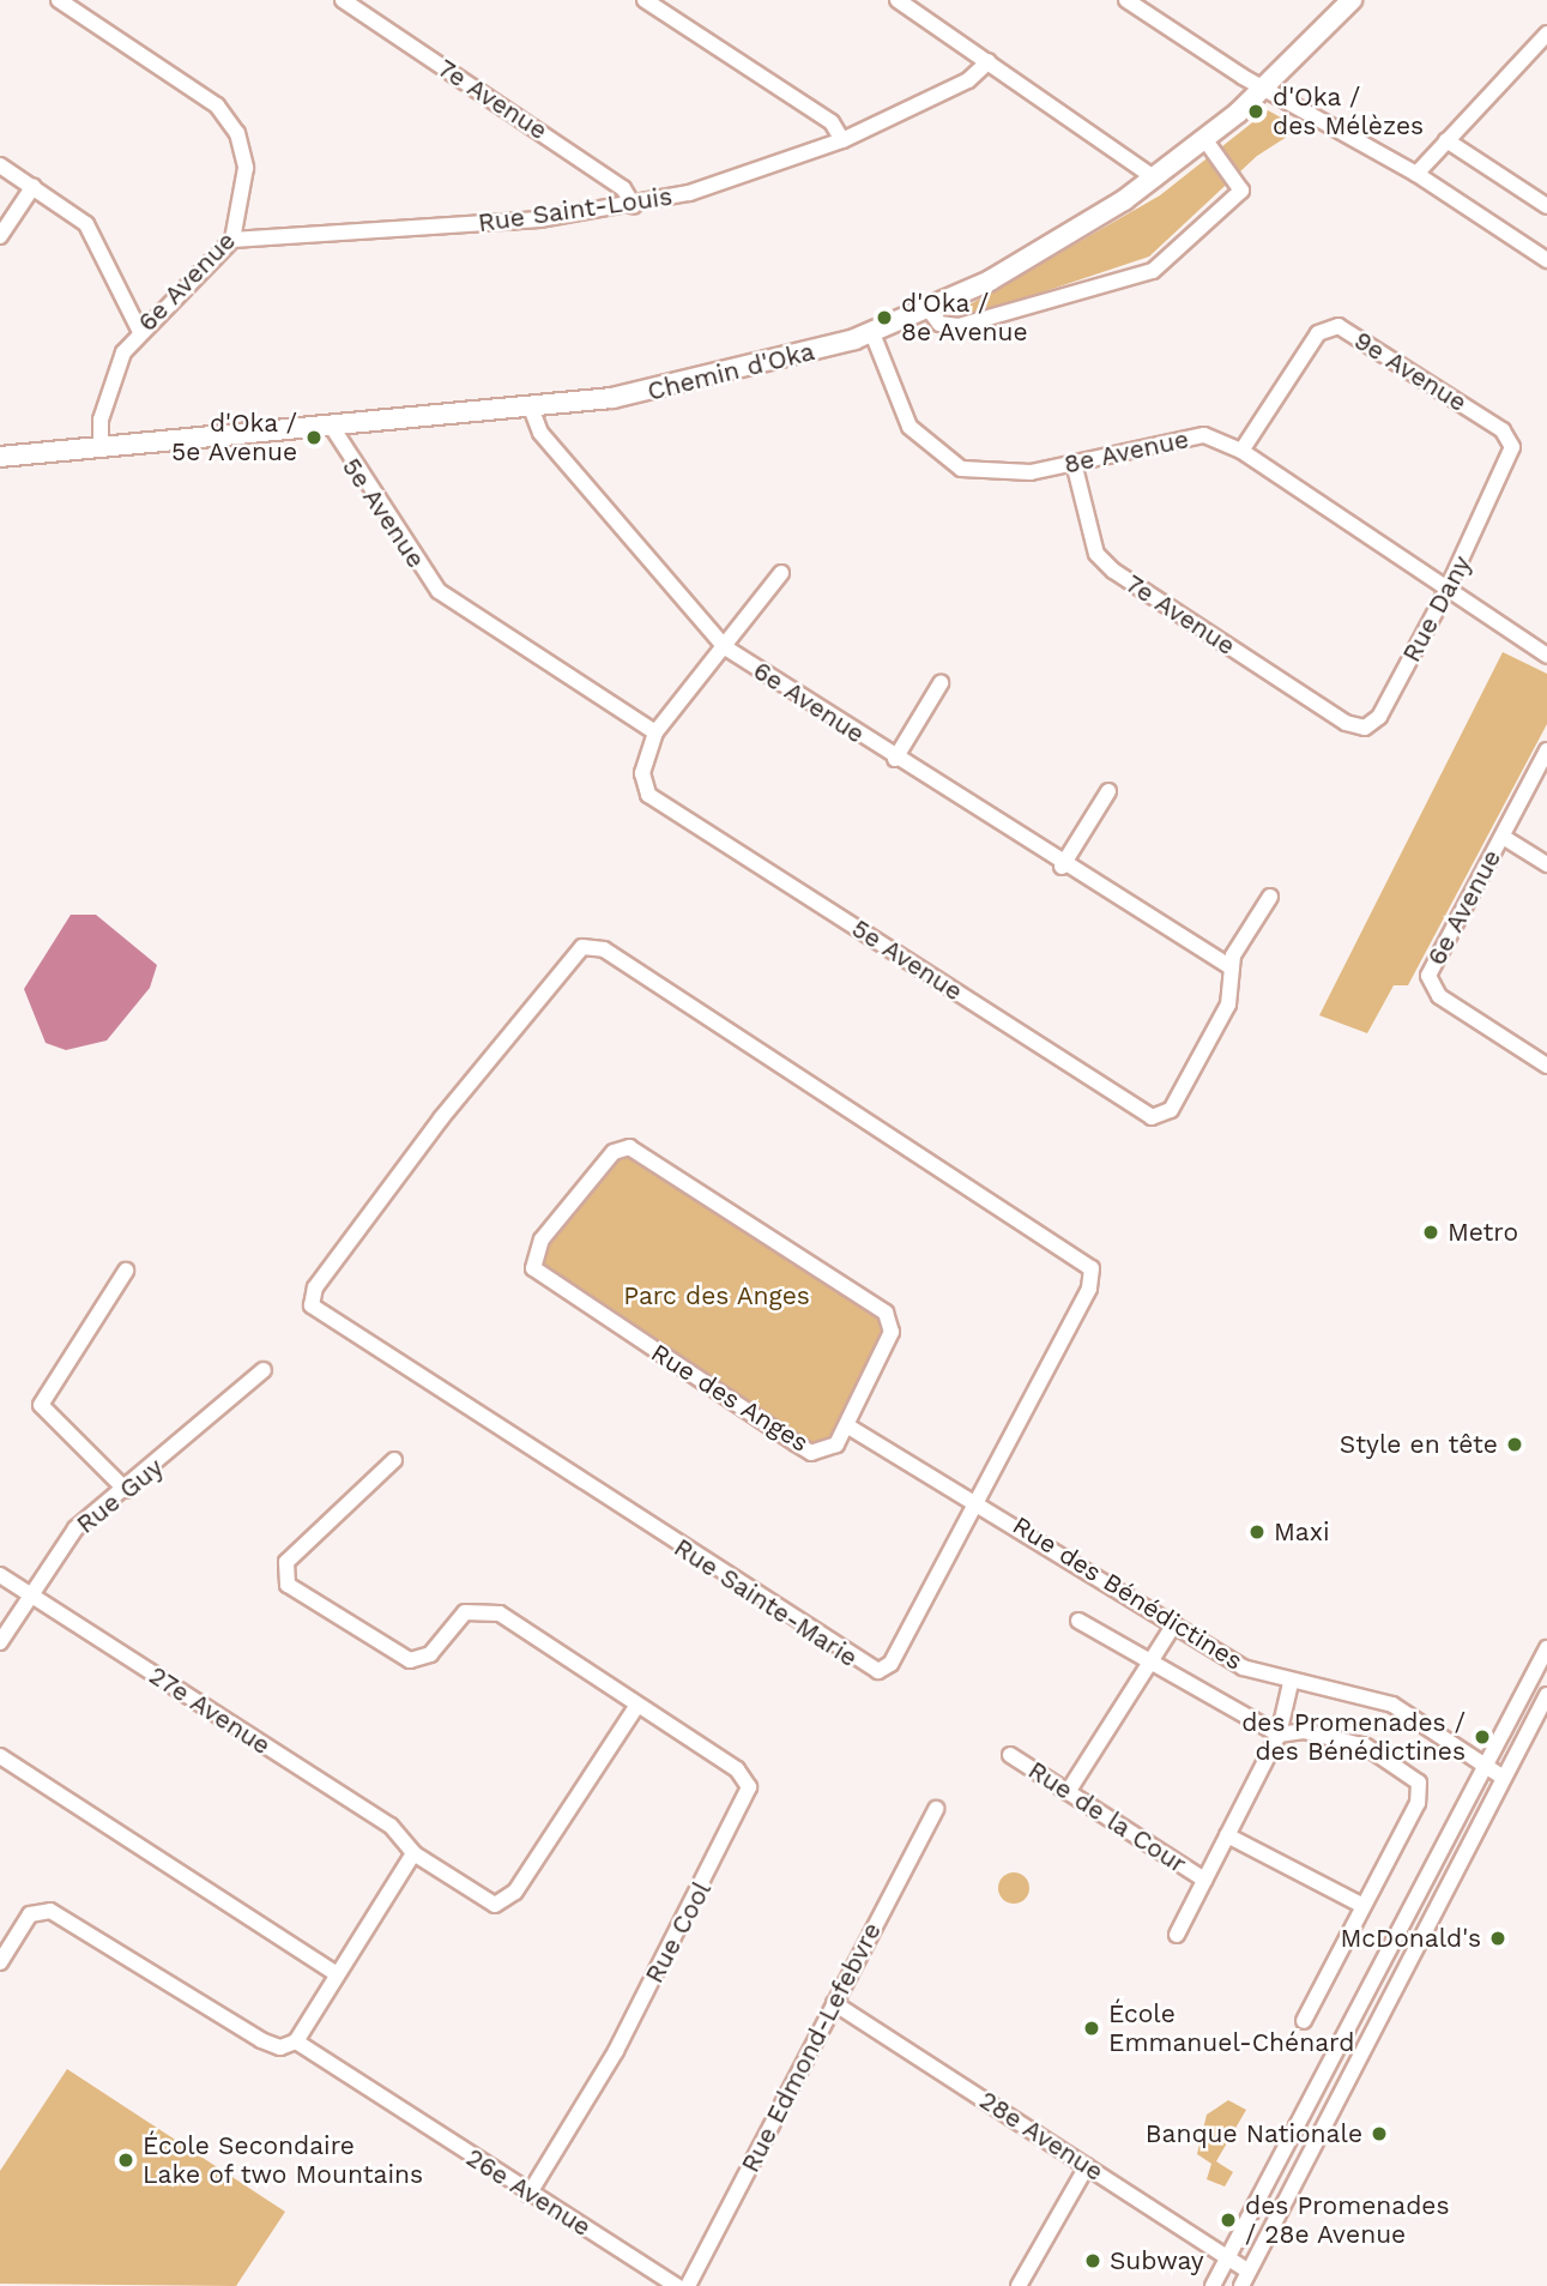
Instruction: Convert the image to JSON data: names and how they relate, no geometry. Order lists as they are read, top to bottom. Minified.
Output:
{"streets":{"main road":["Chemin d'Oka"],"street":["7e Avenue","Rue Saint-Louis","6e Avenue","9e Avenue","8e Avenue","5e Avenue","Rue Dany","Rue des Anges","Rue Guy","Rue des Bénédictines","Rue Sainte-Marie","27e Avenue","Rue de la Cour","Rue Cool","Rue Edmond-Lefebvre","28e Avenue","26e Avenue"]},"crossings":[["7e Avenue","Rue Saint-Louis"],["7e Avenue","8e Avenue"],["7e Avenue","Rue Dany"],["Rue Saint-Louis","6e Avenue"],["6e Avenue","Chemin d'Oka"],["6e Avenue","5e Avenue"],["Chemin d'Oka","8e Avenue"],["Chemin d'Oka","5e Avenue"],["9e Avenue","8e Avenue"],["9e Avenue","Rue Dany"],["8e Avenue","Rue Dany"],["Rue des Anges","Rue des Bénédictines"],["Rue Guy","27e Avenue"],["Rue des Bénédictines","Rue Sainte-Marie"],["27e Avenue","Rue Cool"],["Rue Cool","26e Avenue"],["Rue Edmond-Lefebvre","28e Avenue"]],"parks":["Parc des Anges"],"places":["d'Oka / des Mélèzes","d'Oka / 8e Avenue","d'Oka / 5e Avenue","Metro","Style en tête","Maxi","des Promenades / des Bénédictines","McDonald's","École Emmanuel-Chénard","Banque Nationale","École Secondaire Lake of two Mountains","des Promenades / 28e Avenue","Subway"]}
